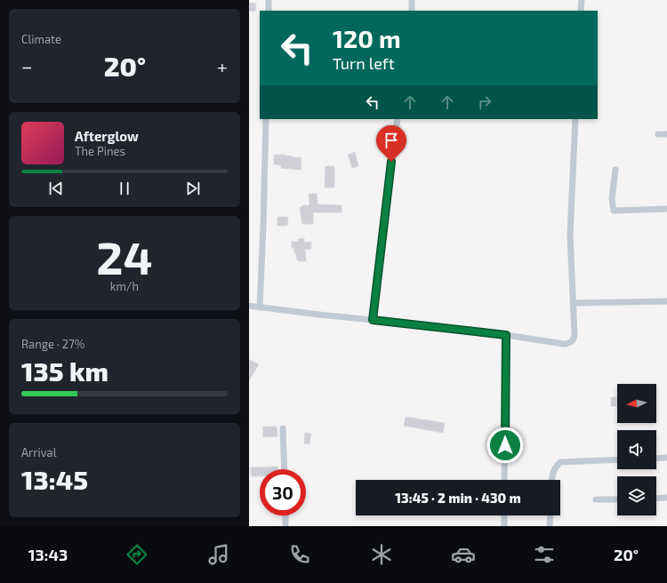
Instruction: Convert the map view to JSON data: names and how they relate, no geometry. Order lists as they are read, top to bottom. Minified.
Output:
{"north":"left","page":{"tile":["Climate",["24","km/h"],["Range · 27%","135 km"],["Arrival","13:45"]],"turn":["120 m","Turn left"],"heat":["−","20°","+"],"song":["Afterglow","The Pines"],"limit":"30","trip":"13:45 · 2 min · 430 m","tabs":["13:43","20°"]}}
